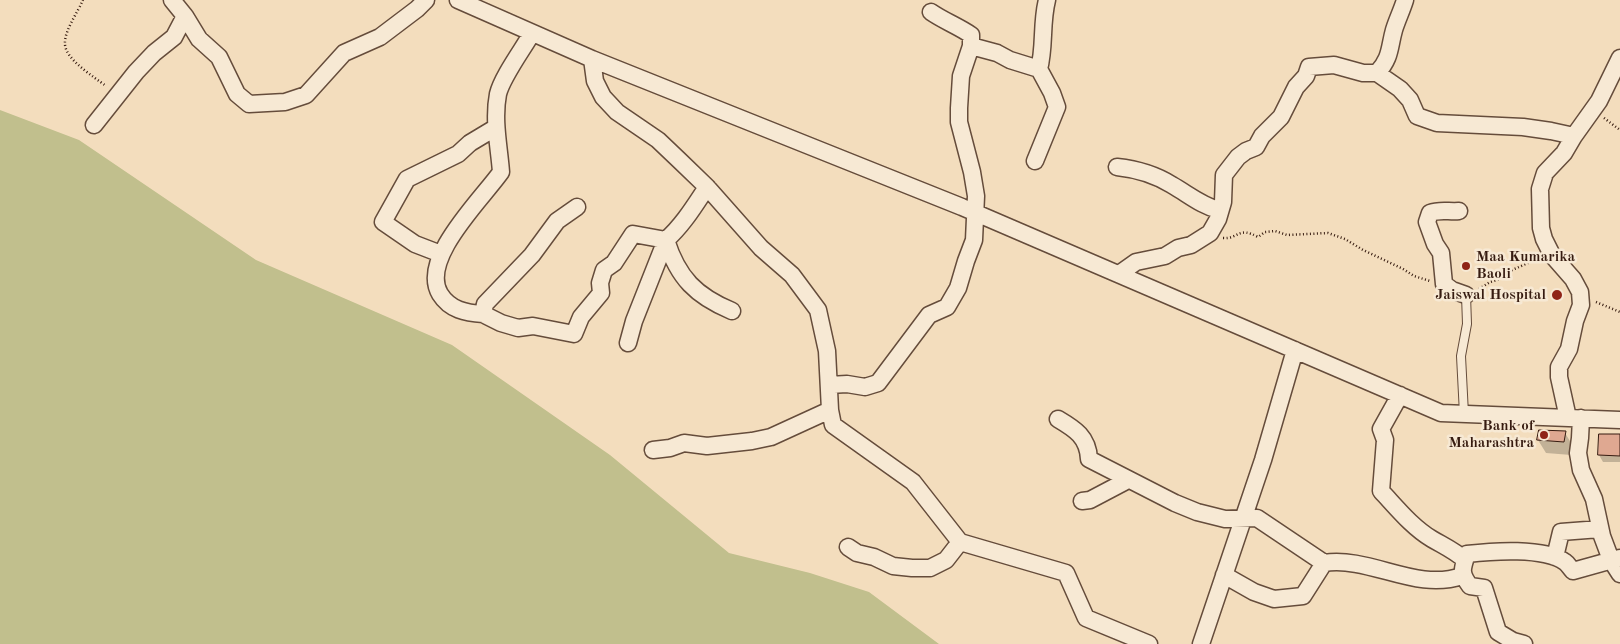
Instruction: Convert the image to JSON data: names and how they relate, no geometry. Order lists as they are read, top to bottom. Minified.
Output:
{"places":["Maa Kumarika Baoli","Jaiswal Hospital","Bank of Maharashtra"]}
